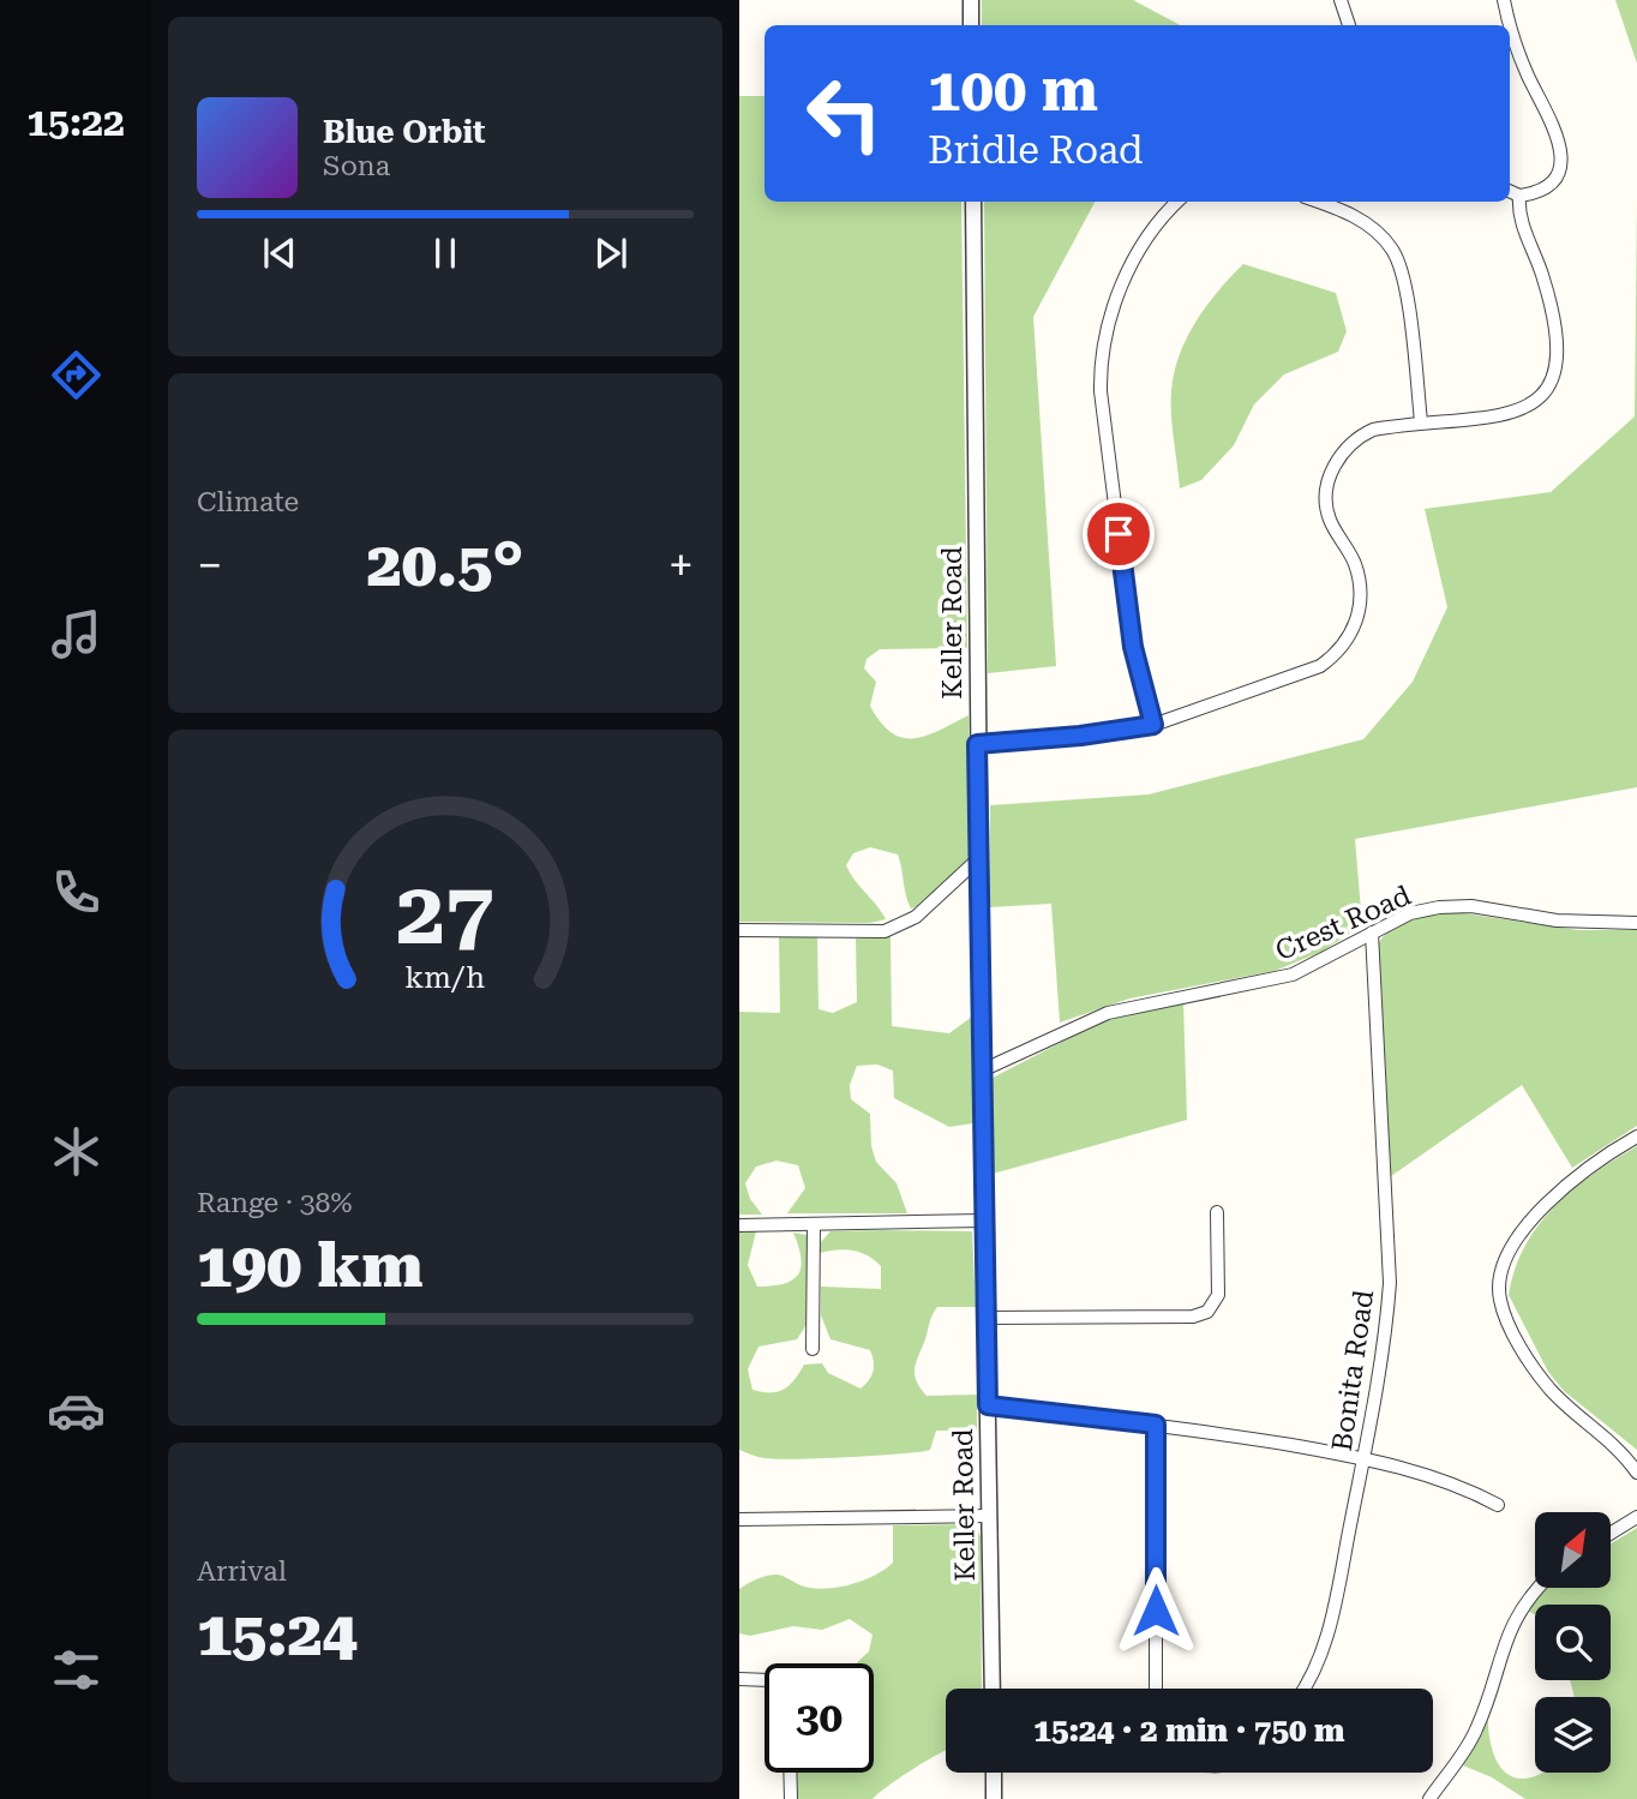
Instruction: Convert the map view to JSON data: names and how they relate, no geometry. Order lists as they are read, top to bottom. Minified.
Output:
{"streets":{"street":["Keller Road","Crest Road","Bonita Road"]},"crossings":[["Keller Road","Crest Road"],["Crest Road","Bonita Road"]],"north":"top right","page":{"tabs":"15:22","turn":["100 m","Bridle Road"],"song":["Blue Orbit","Sona"],"tile":["Climate",["Range · 38%","190 km"],["Arrival","15:24"]],"heat":["−","20.5°","+"],"limit":"30","trip":"15:24 · 2 min · 750 m","gauge":["27","km/h"]}}
